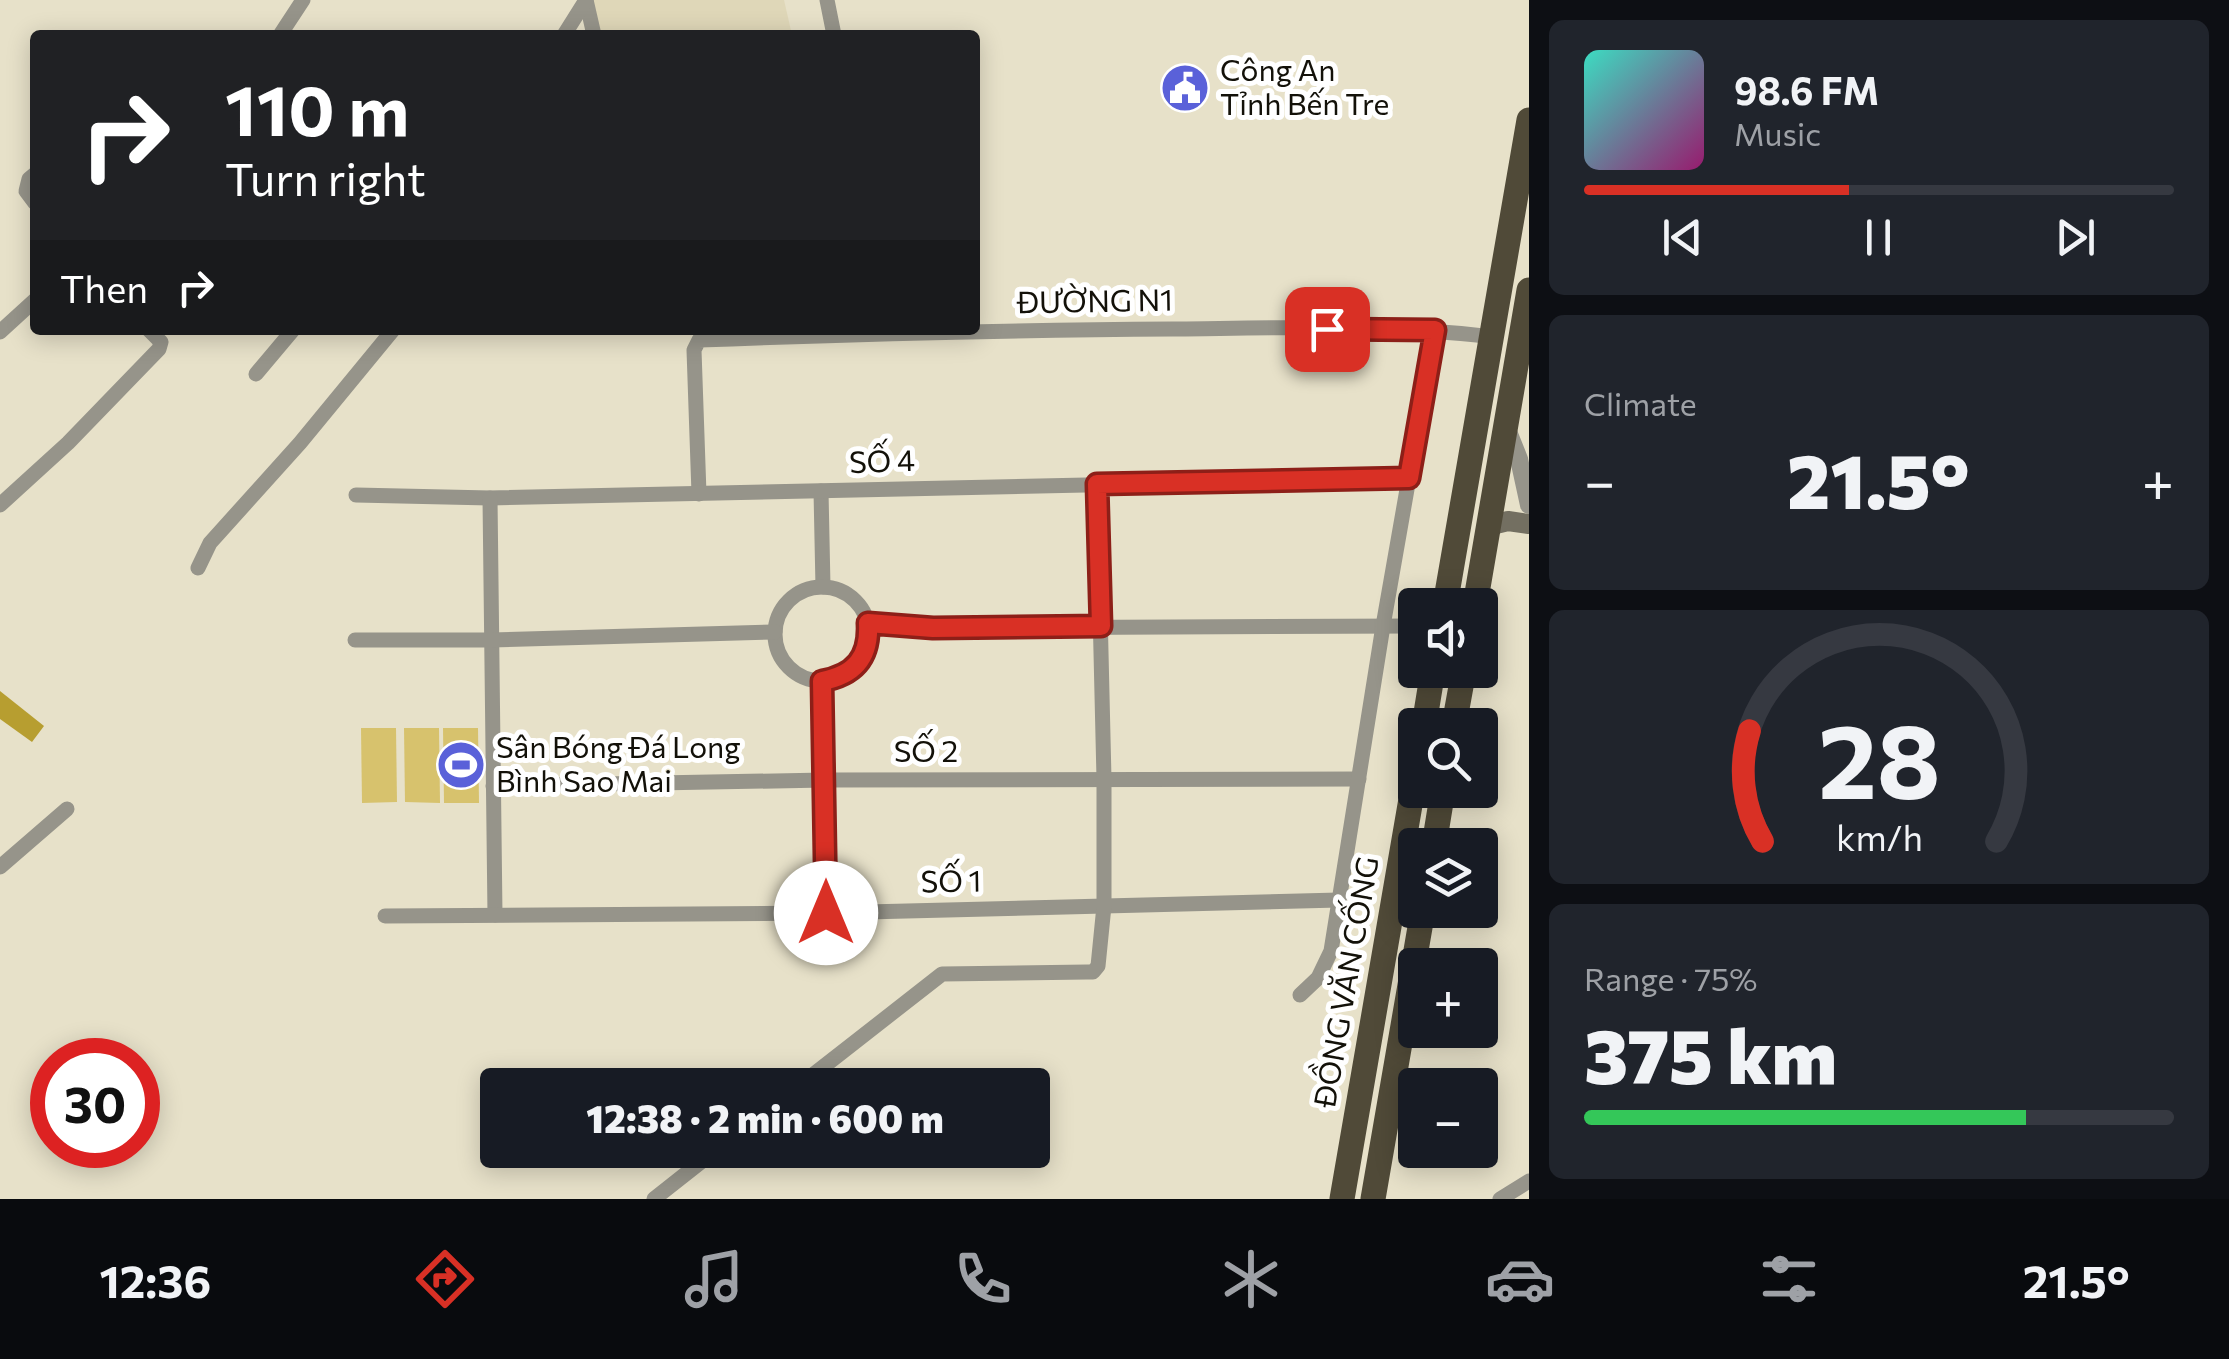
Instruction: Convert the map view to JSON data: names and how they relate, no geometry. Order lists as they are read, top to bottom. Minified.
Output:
{"streets":{"highway":["ĐỒNG VĂN CỐNG"],"street":["ĐƯỜNG N1","SỐ 4","SỐ 2","SỐ 1"]},"crossings":[["ĐƯỜNG N1","SỐ 4"]],"places":{"public building":["Công An Tỉnh Bến Tre"],"sports":["Sân Bóng Đá Long Bình Sao Mai"]},"page":{"turn":["110 m","Turn right"],"song":["98.6 FM","Music"],"then":"Then","tile":["Climate",["Range · 75%","375 km"]],"heat":["−","21.5°","+"],"map_buttons":["+","−"],"limit":"30","trip":"12:38 · 2 min · 600 m","tabs":["12:36","21.5°"],"gauge":["28","km/h"]}}
